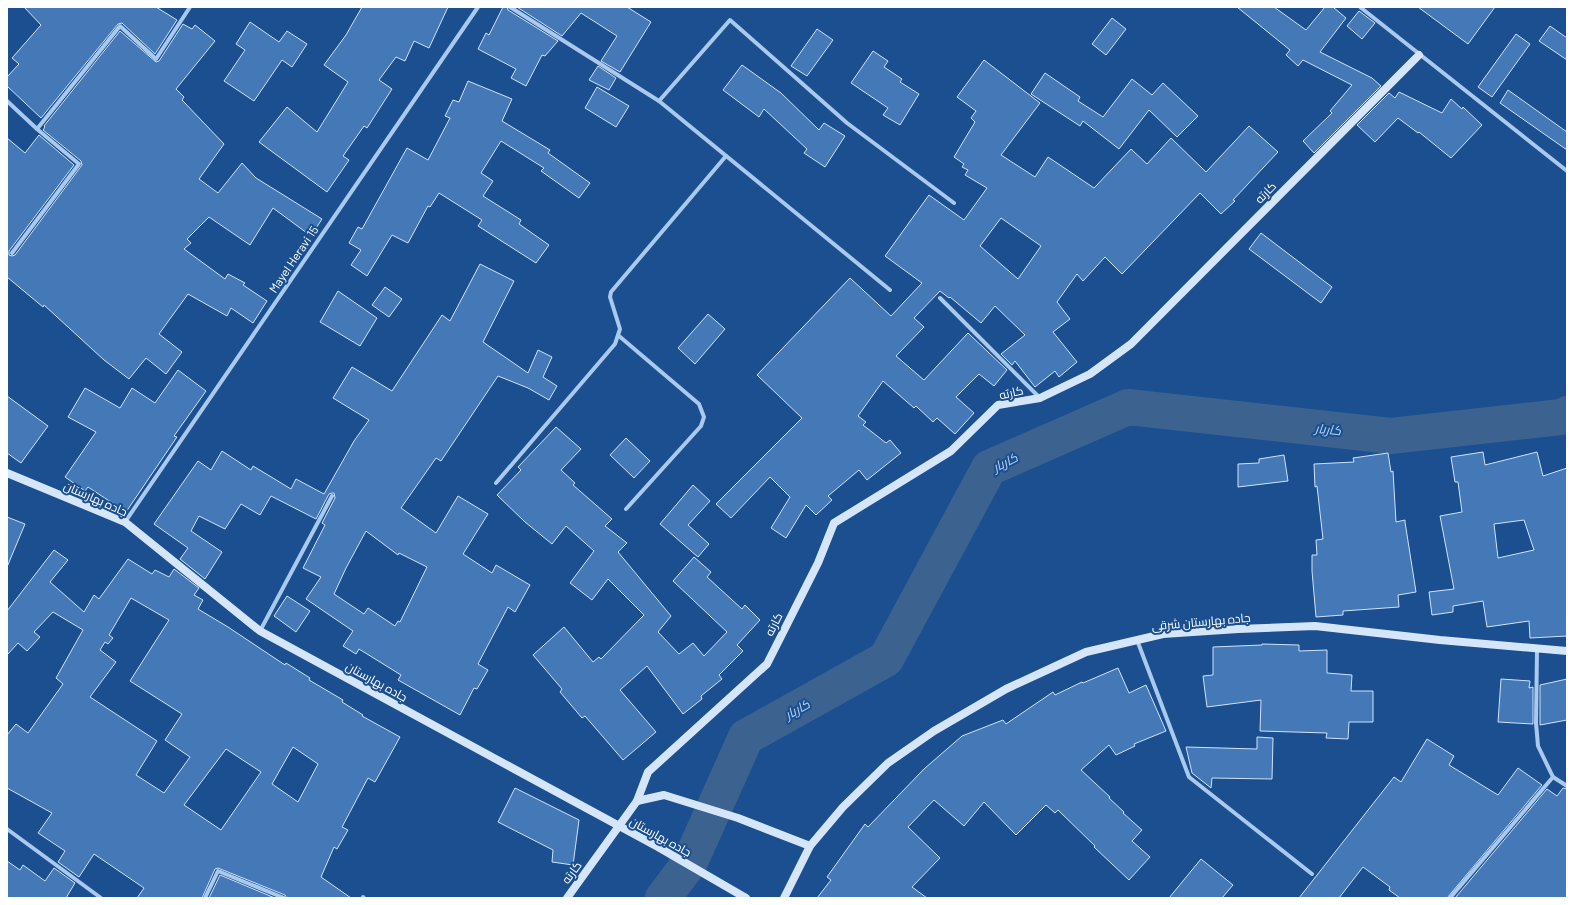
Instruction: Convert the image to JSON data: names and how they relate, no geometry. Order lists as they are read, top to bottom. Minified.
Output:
{"streets":{"street":["کارته","Mayel Heravi 15","جاده بهارستان","جاده بهارستان شرقی"]},"crossings":[["کارته","جاده بهارستان"],["Mayel Heravi 15","جاده بهارستان"]],"water":["کاربار"]}
